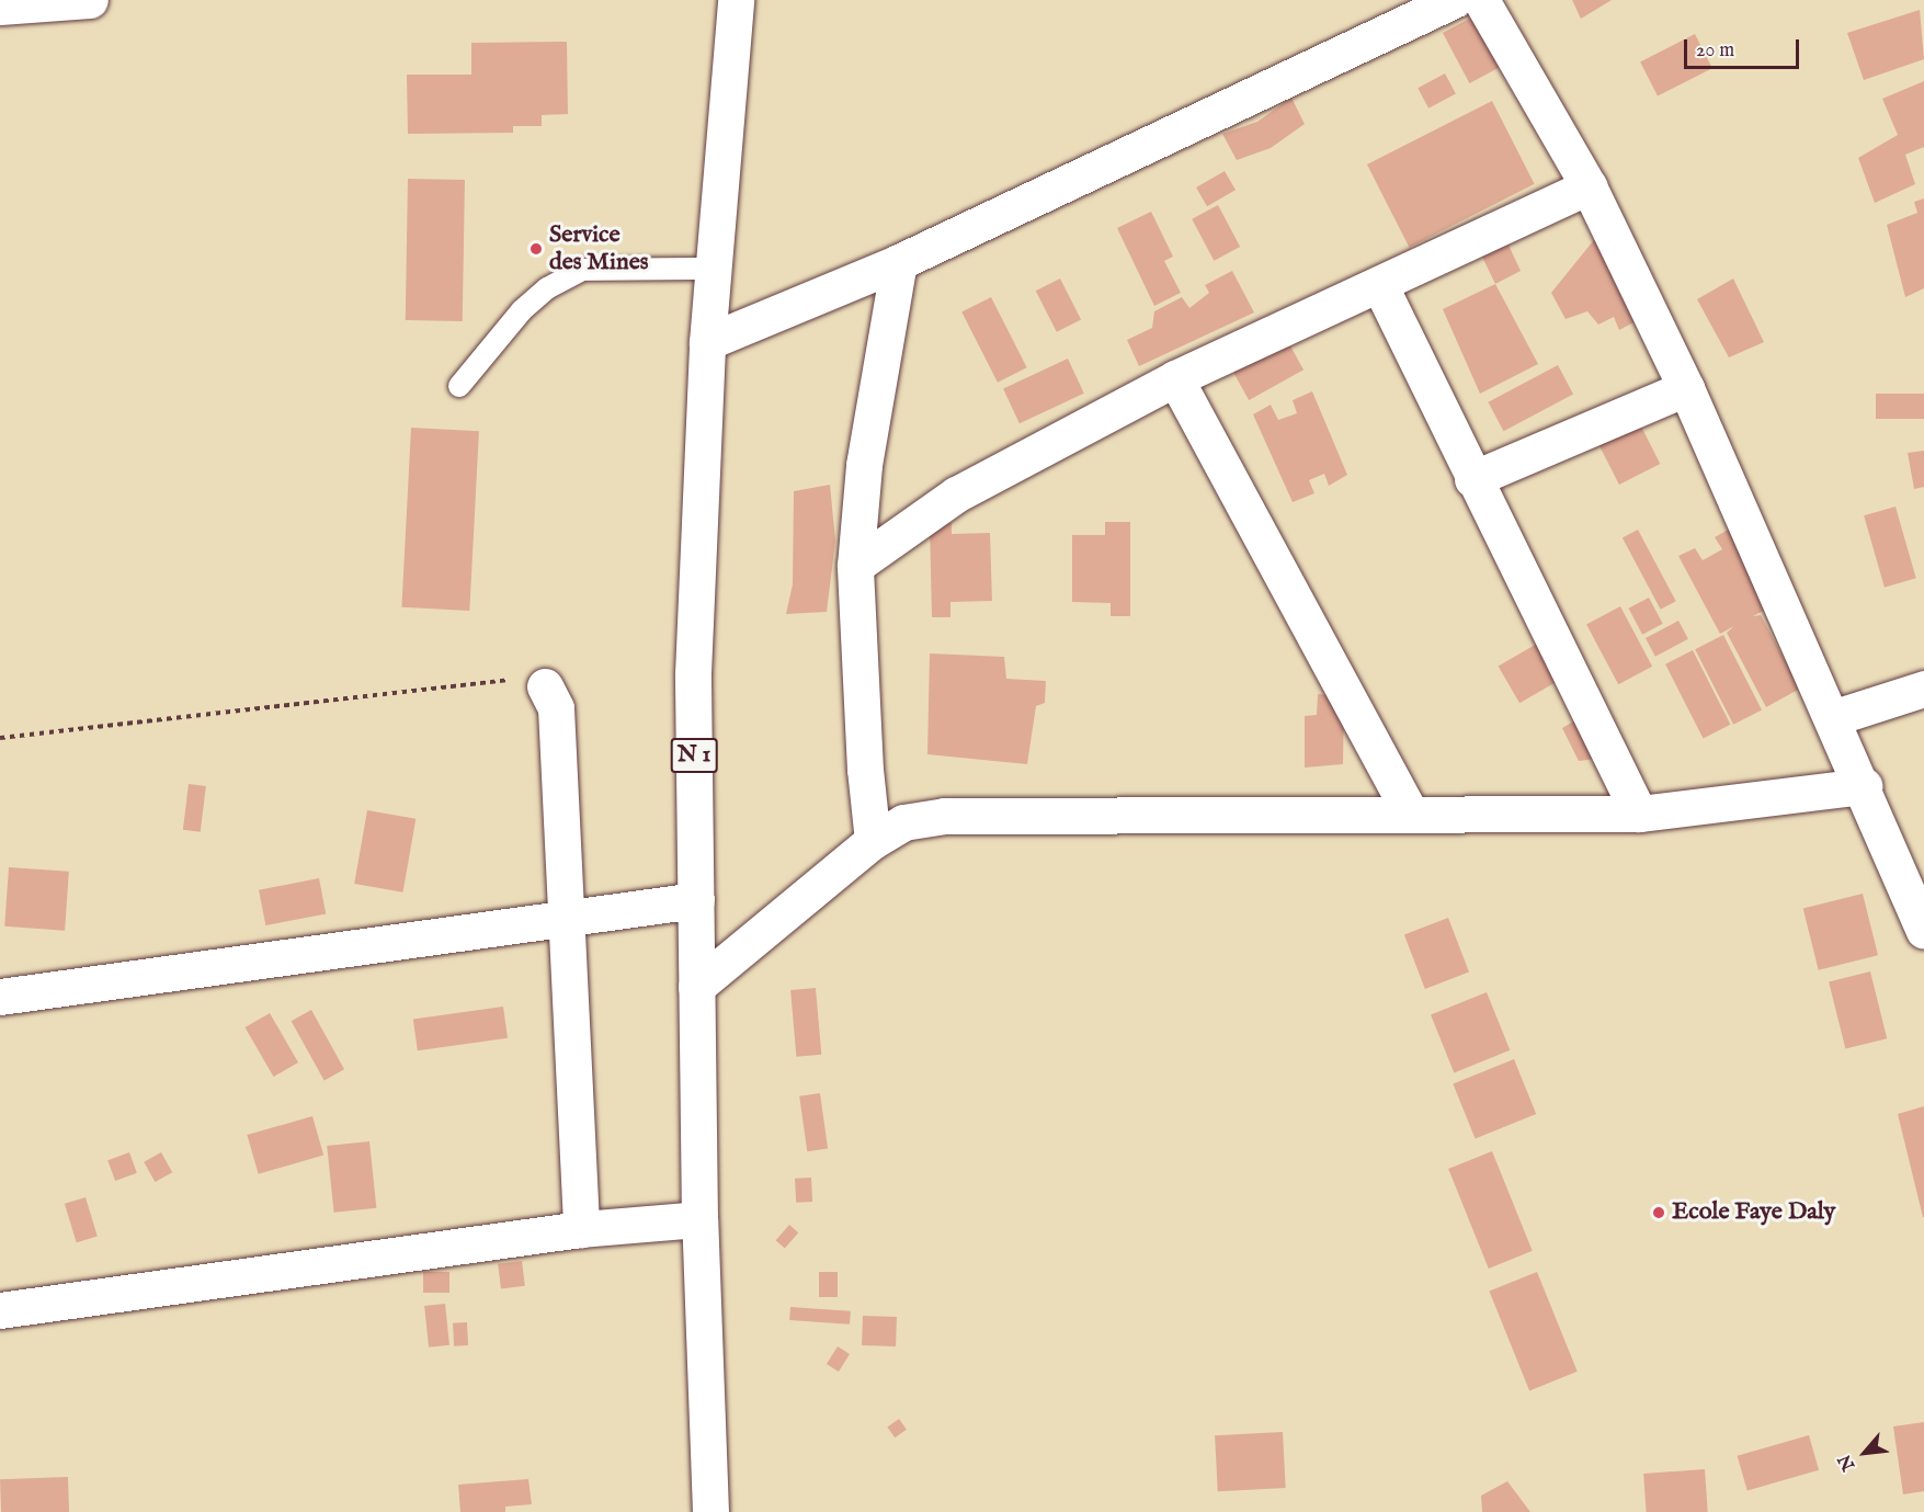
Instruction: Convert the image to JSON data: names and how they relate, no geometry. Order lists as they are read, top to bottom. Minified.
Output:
{"streets":{"main road":["N 1"]},"places":["Service des Mines","Ecole Faye Daly"],"scale_bar":"20 m","north":"bottom left"}
